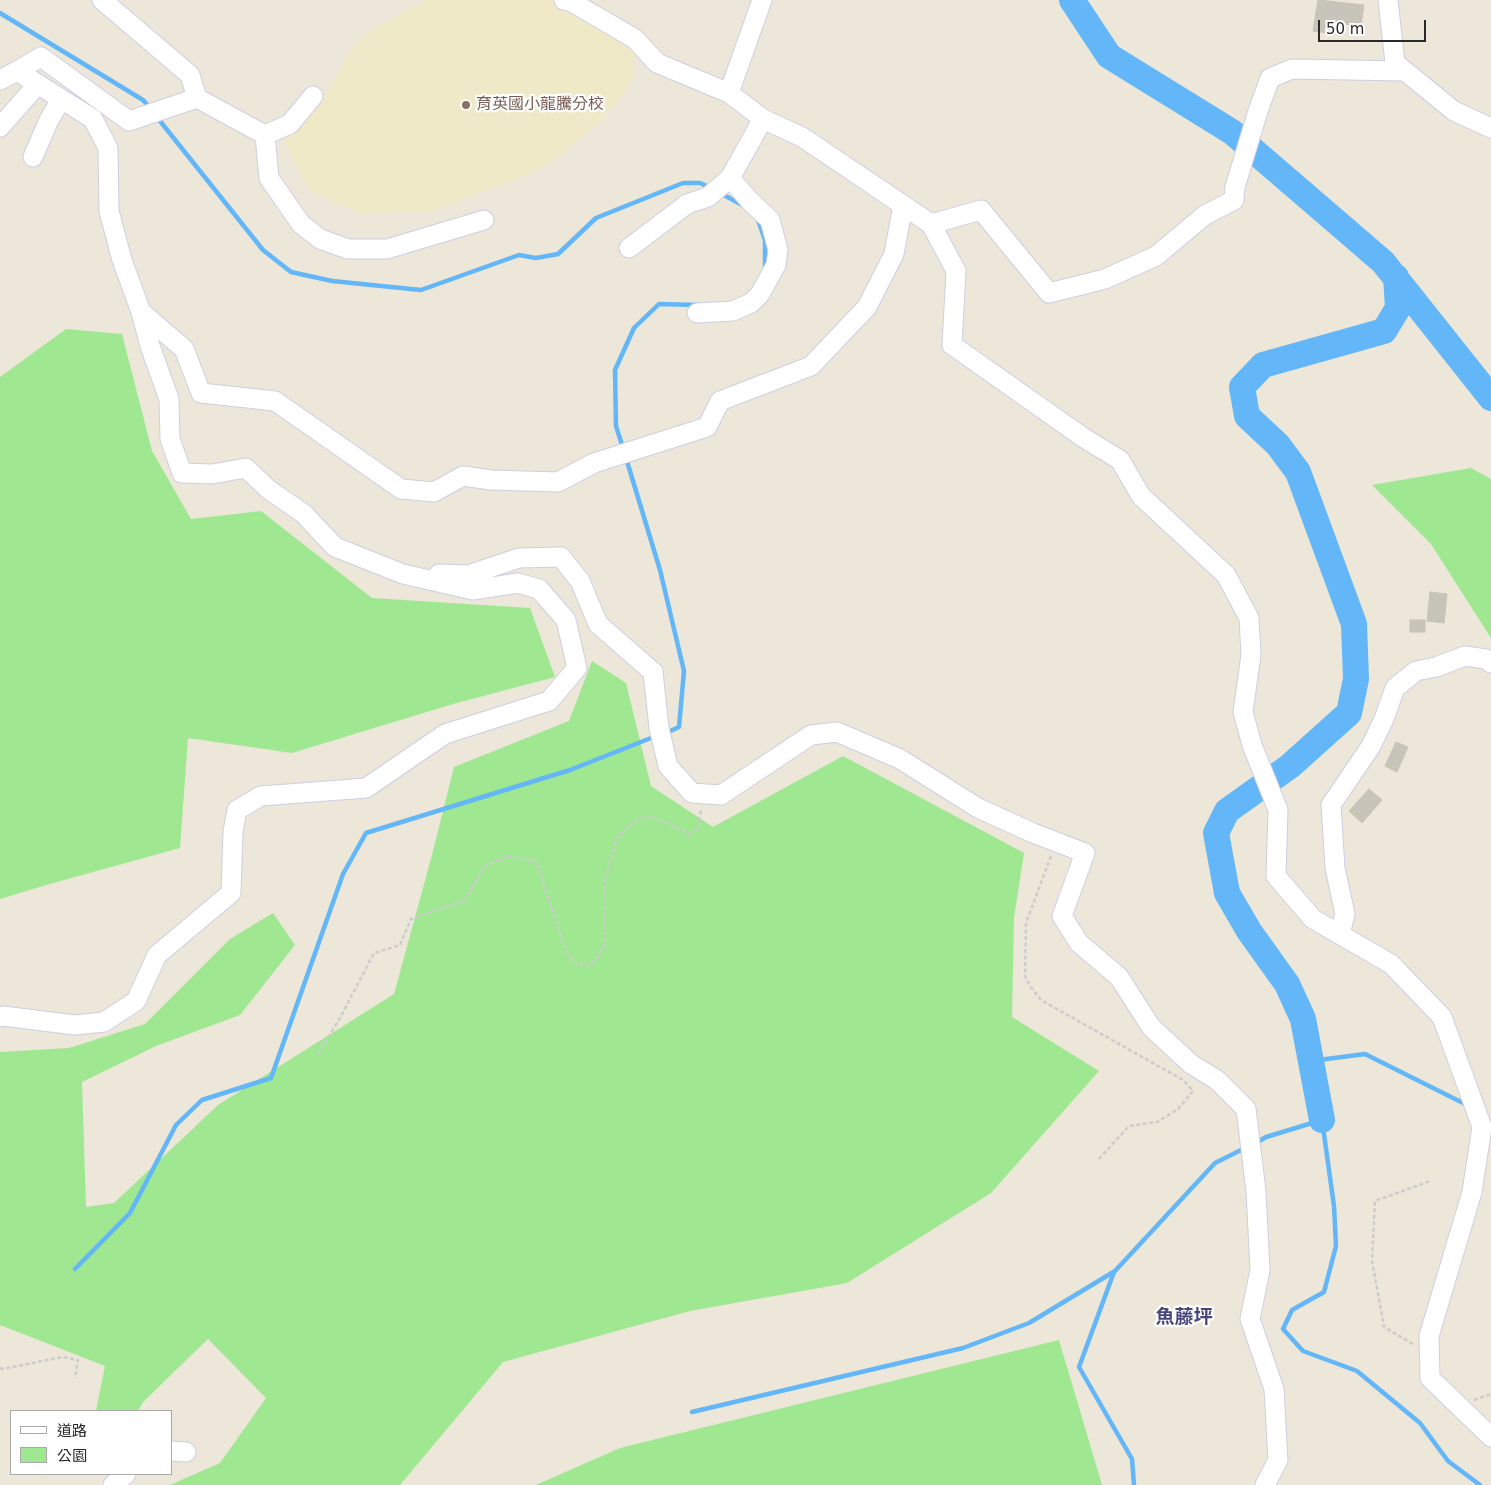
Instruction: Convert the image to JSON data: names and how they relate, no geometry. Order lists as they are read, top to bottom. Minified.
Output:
{"districts":["魚藤坪"],"places":["育英國小龍騰分校"],"legend":["道路","公園"],"scale_bar":"50 m"}
